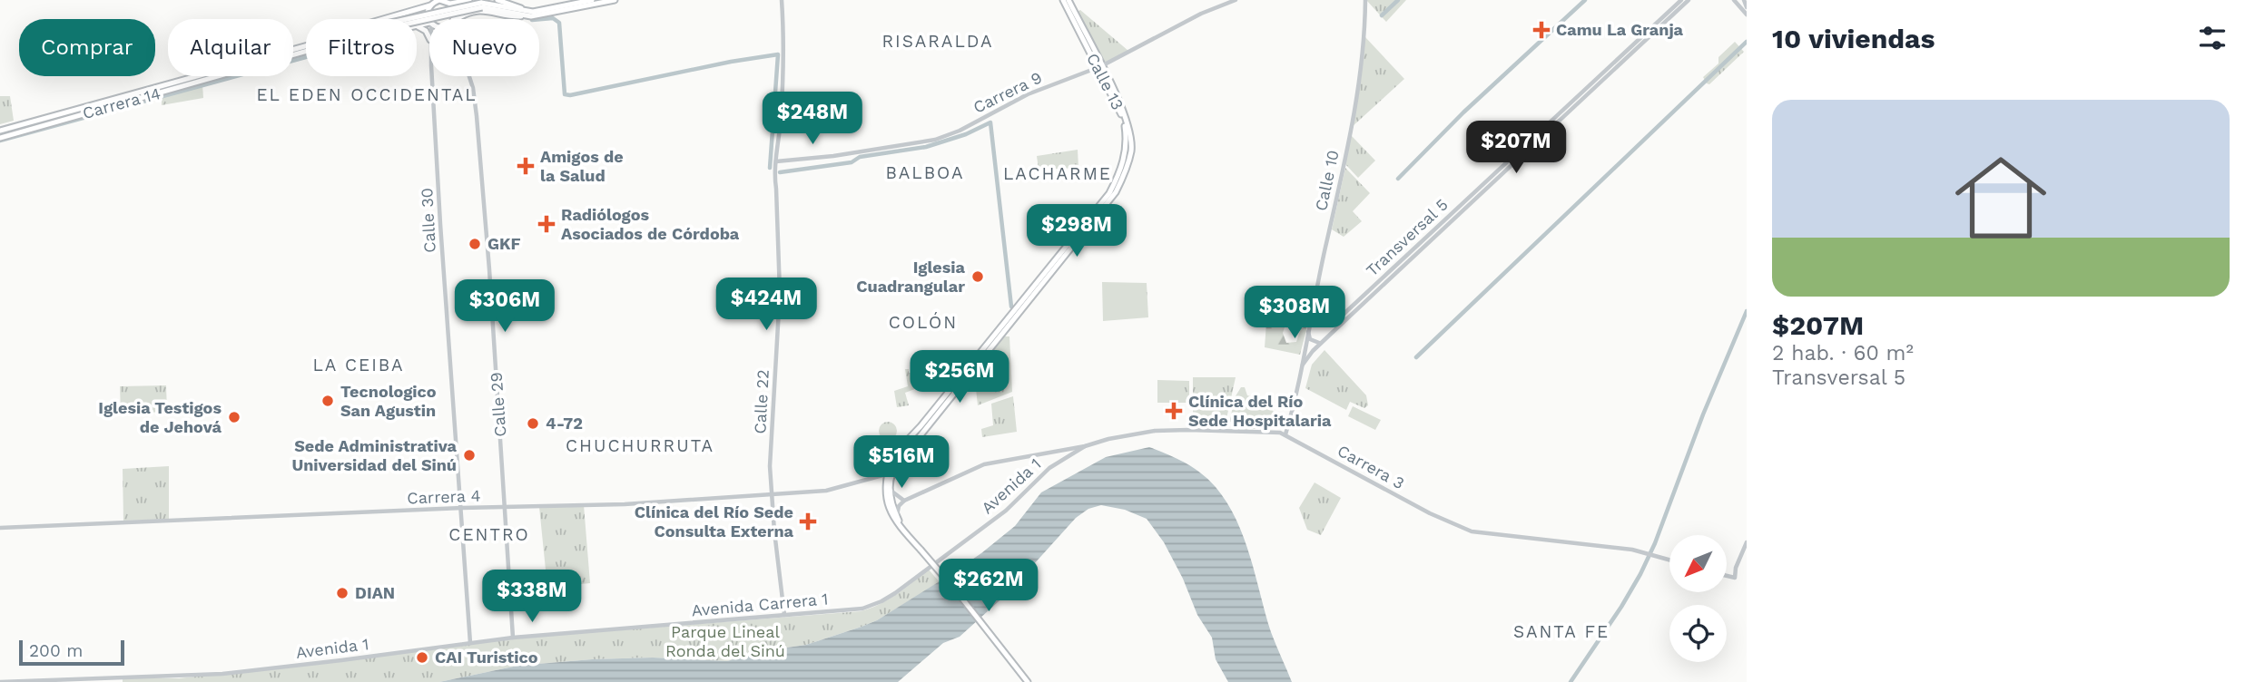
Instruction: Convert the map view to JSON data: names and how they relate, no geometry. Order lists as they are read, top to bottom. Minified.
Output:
{"streets":{"main road":["Calle 13","Carrera 14"],"street":["Carrera 9","Calle 10","Calle 30","Transversal 5","Calle 22","Calle 29","Carrera 3","Avenida 1","Carrera 4","Avenida Carrera 1"]},"crossings":[["Calle 13","Carrera 9"],["Carrera 9","Calle 22"],["Calle 10","Transversal 5"],["Calle 10","Carrera 3"],["Calle 30","Avenida 1"],["Calle 30","Carrera 4"],["Calle 30","Avenida Carrera 1"],["Calle 22","Carrera 4"],["Calle 22","Avenida Carrera 1"],["Calle 29","Carrera 4"],["Calle 29","Avenida Carrera 1"],["Carrera 3","Avenida 1"],["Avenida 1","Avenida Carrera 1"]],"districts":["RISARALDA","EL EDEN OCCIDENTAL","BALBOA","LACHARME","COLÓN","LA CEIBA","CHUCHURRUTA","CENTRO","SANTA FE"],"parks":["Parque Lineal Ronda del Sinú"],"places":{"health":["Camu La Granja","Amigos de la Salud","Radiólogos Asociados de Córdoba","Clínica del Río Sede Hospitalaria","Clínica del Río Sede Consulta Externa"],"other":["GKF","Iglesia Cuadrangular","Tecnologico San Agustin","Iglesia Testigos de Jehová","4-72","Sede Administrativa Universidad del Sinú","DIAN","CAI Turistico"]},"scale_bar":"200 m","north":"bottom left","page":{"heading":"10 viviendas","chip":["Comprar","Alquilar","Filtros","Nuevo"],"list":[{"name":"$207M","note":"2 hab. · 60 m² · Transversal 5"}],"price":["$248M","$207M","$298M","$424M","$306M","$308M","$256M","$516M","$262M","$338M"],"scale":"200 m"}}
